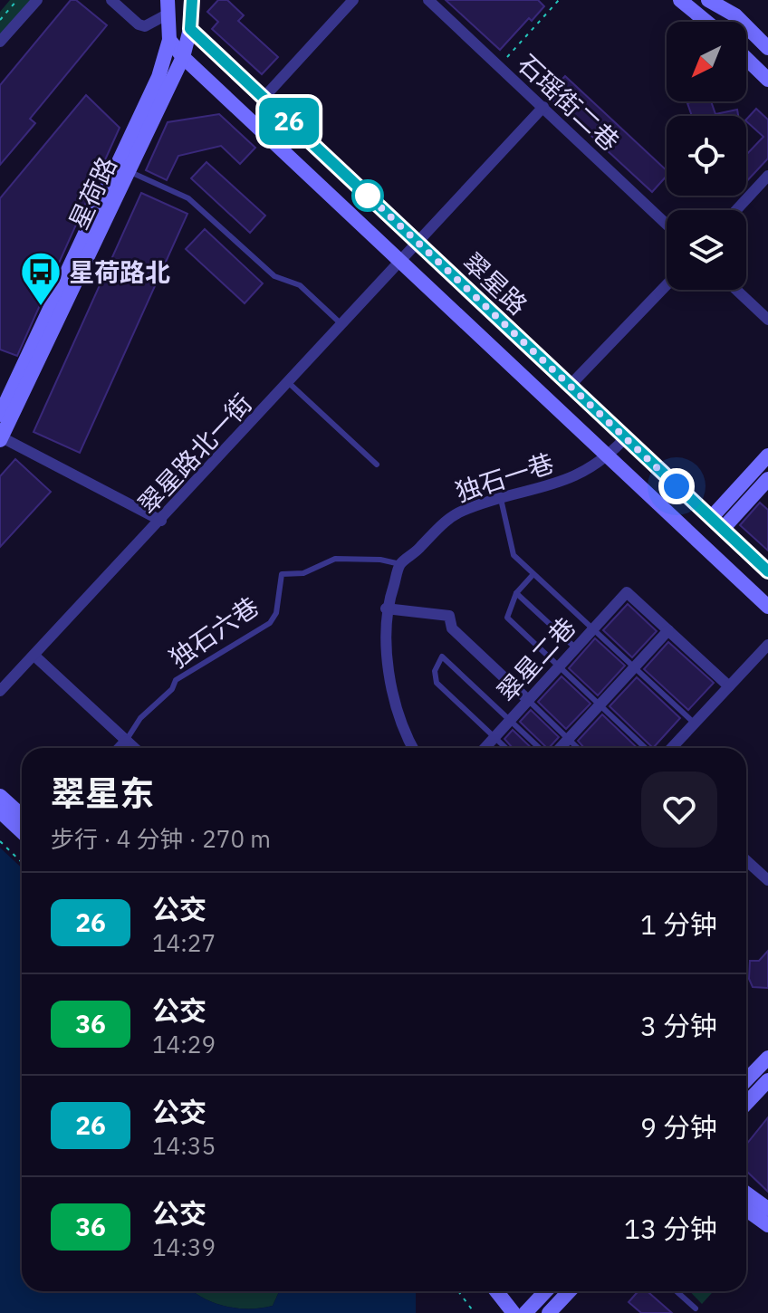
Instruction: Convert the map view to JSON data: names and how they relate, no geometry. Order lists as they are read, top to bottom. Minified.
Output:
{"streets":{"street":["石瑶街二巷","星荷路","翠星路","翠星路北一街","独石一巷","翠星二巷"],"lane":["独石六巷"]},"crossings":[["石瑶街二巷","翠星路北一街"],["星荷路","翠星路"],["翠星路","翠星路北一街"],["翠星路","独石一巷"],["独石一巷","独石六巷"]],"places":{"bus stop":["星荷路北"]},"lines":["bus line 26"],"north":"bottom left","page":{"on_map":"26","heading":["翠星东","步行 · 4 分钟 · 270 m"],"list":[{"mark":"26","name":"公交","note":"14:27","value":"1 分钟"},{"mark":"36","name":"公交","note":"14:29","value":"3 分钟"},{"mark":"26","name":"公交","note":"14:35","value":"9 分钟"},{"mark":"36","name":"公交","note":"14:39","value":"13 分钟"}]}}
